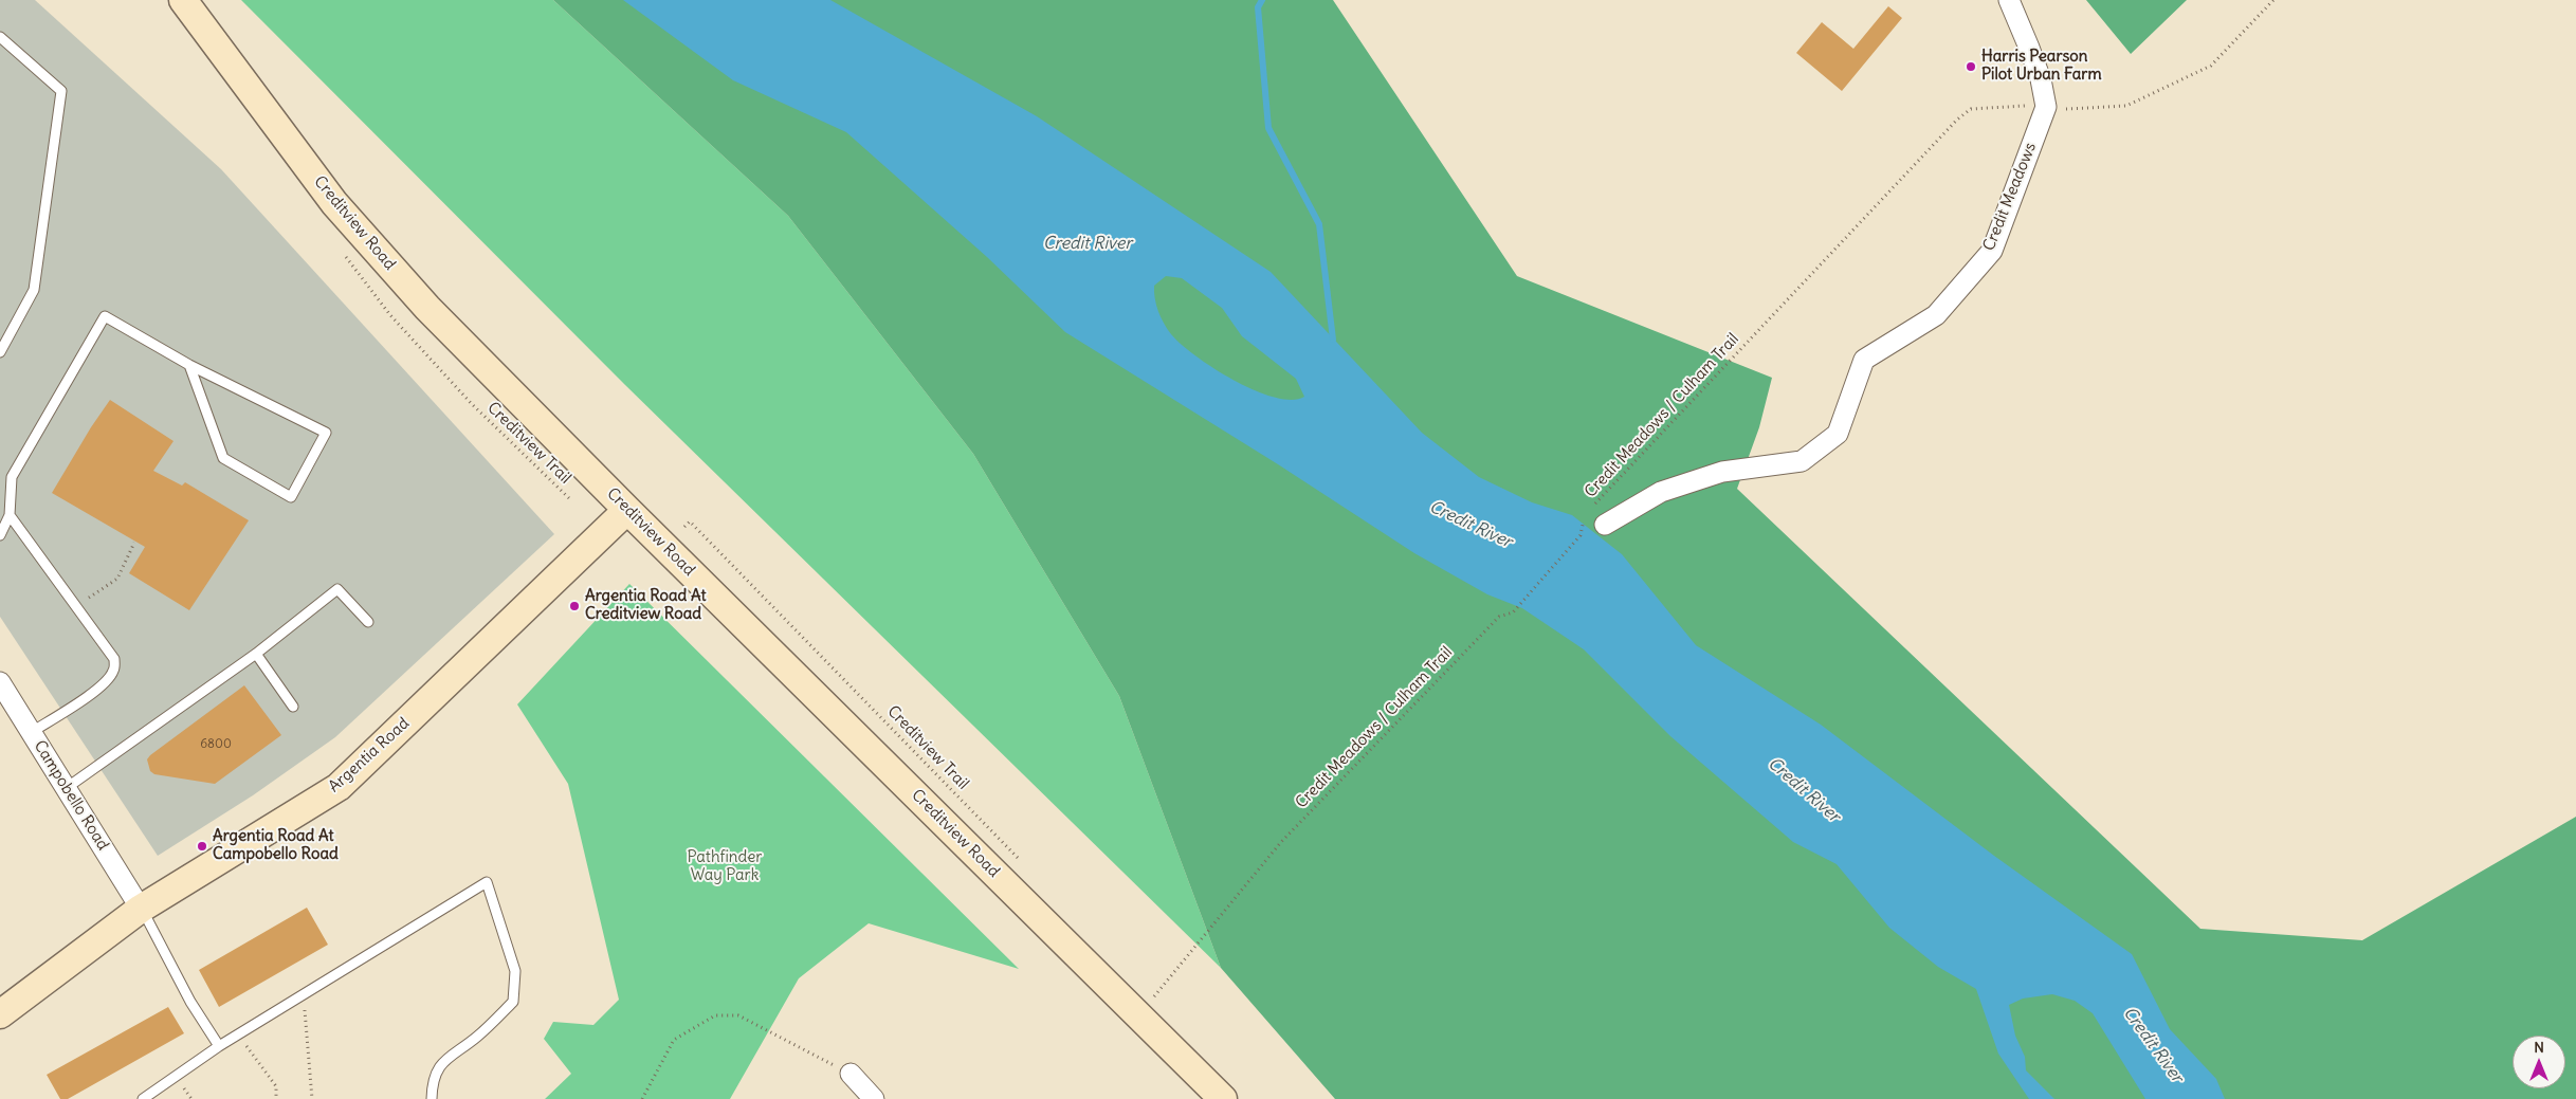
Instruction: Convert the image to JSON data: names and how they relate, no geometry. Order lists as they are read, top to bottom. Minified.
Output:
{"streets":{"main road":["Creditview Road","Argentia Road"],"street":["Credit Meadows","Campobello Road"],"path":["Credit Meadows / Culham Trail","Creditview Trail"]},"crossings":[["Credit Meadows","Credit Meadows / Culham Trail"],["Creditview Road","Argentia Road"],["Argentia Road","Campobello Road"]],"water":["Credit River"],"parks":["Pathfinder Way Park"],"places":["Harris Pearson Pilot Urban Farm","Argentia Road At Creditview Road","Argentia Road At Campobello Road"],"house_numbers":["6800"],"north":"top"}
